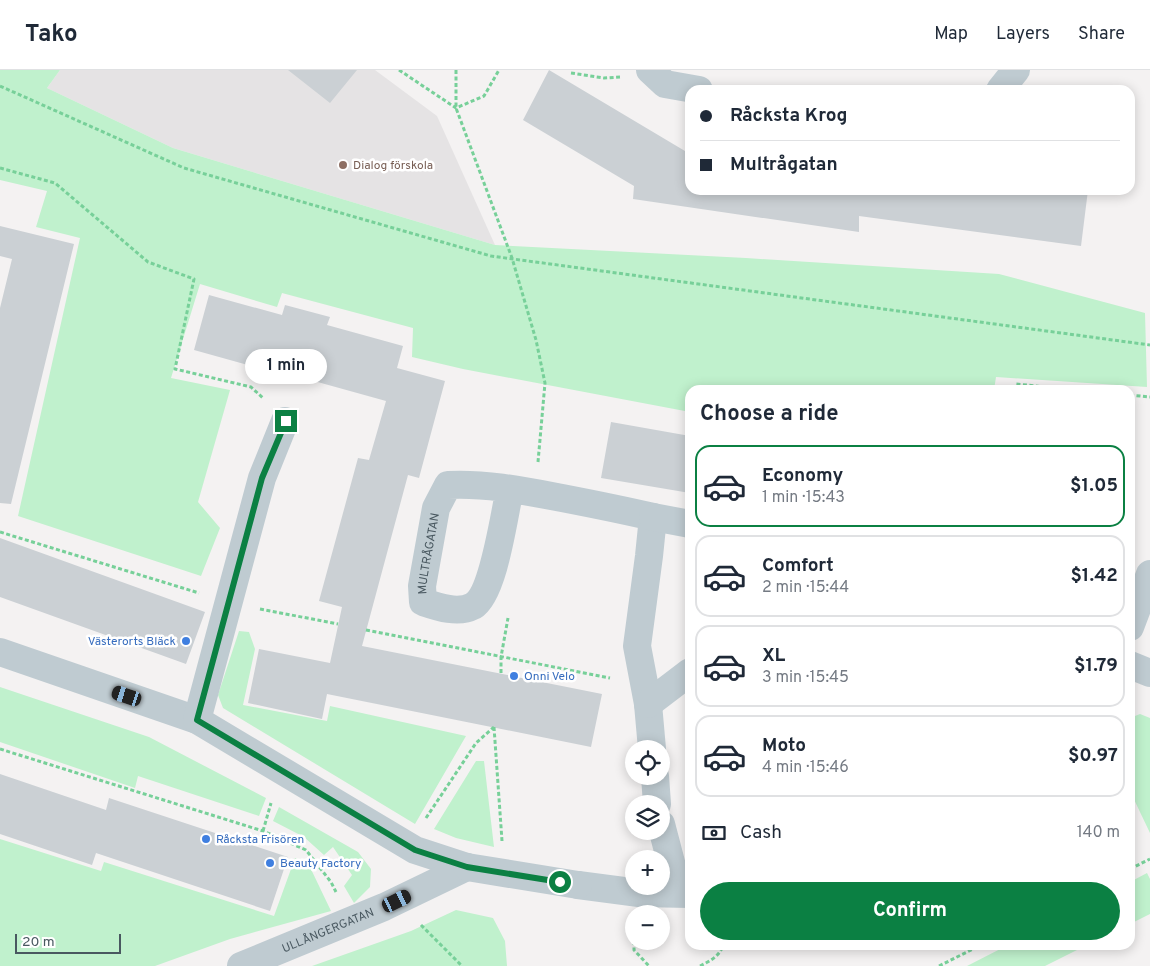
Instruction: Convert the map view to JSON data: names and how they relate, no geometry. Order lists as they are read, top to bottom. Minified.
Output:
{"streets":{"street":["MULTRÅGATAN","ULLÅNGERGATAN"]},"places":["Dialog förskola","Västerorts Bläck","Onni Velo","Råcksta Frisören","Beauty Factory"],"scale_bar":"20 m","page":{"header":"Tako","nav":["Map","Layers","Share"],"banner":["Råcksta Krog","Multrågatan"],"bubble":"1 min","heading":"Choose a ride","list":[{"name":"Economy","note":"1 min · 15:43","value":"$1.05"},{"name":"Comfort","note":"2 min · 15:44","value":"$1.42"},{"name":"XL","note":"3 min · 15:45","value":"$1.79"},{"name":"Moto","note":"4 min · 15:46","value":"$0.97"}],"map_buttons":["+","−"],"pay":["Cash","140 m"],"buttons":"Confirm","scale":"20 m"}}
